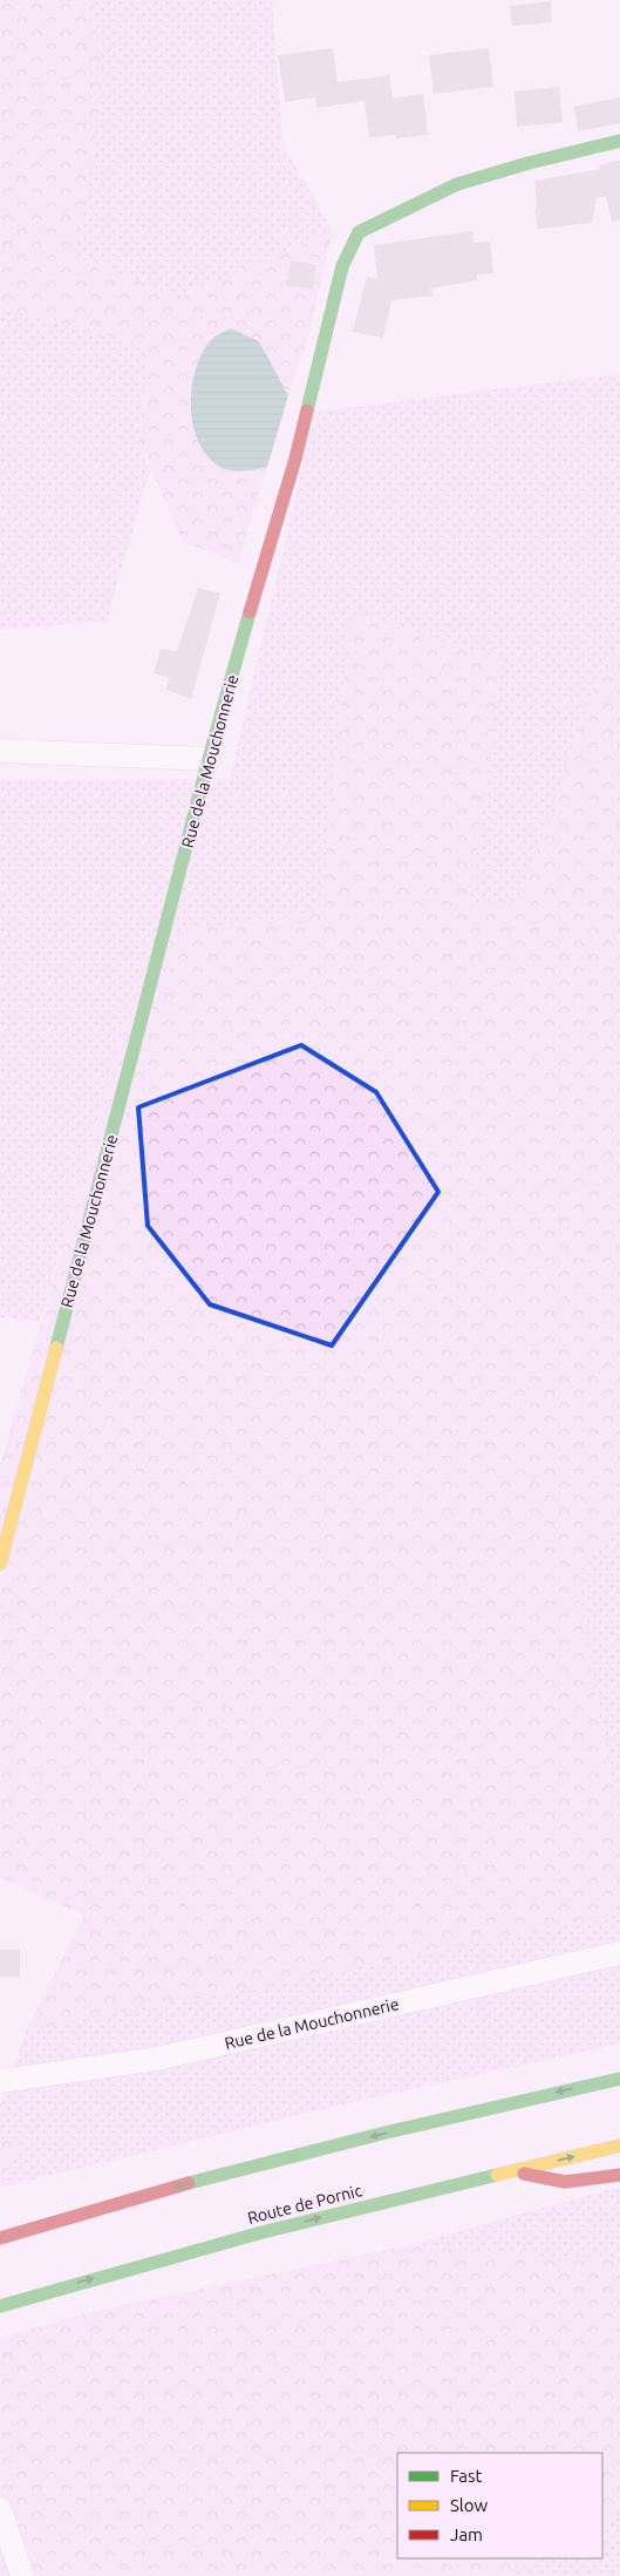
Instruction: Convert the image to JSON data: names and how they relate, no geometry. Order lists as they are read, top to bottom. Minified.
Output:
{"streets":{"main road":["Rue de la Mouchonnerie","Route de Pornic"]},"legend":["Fast","Slow","Jam"]}
